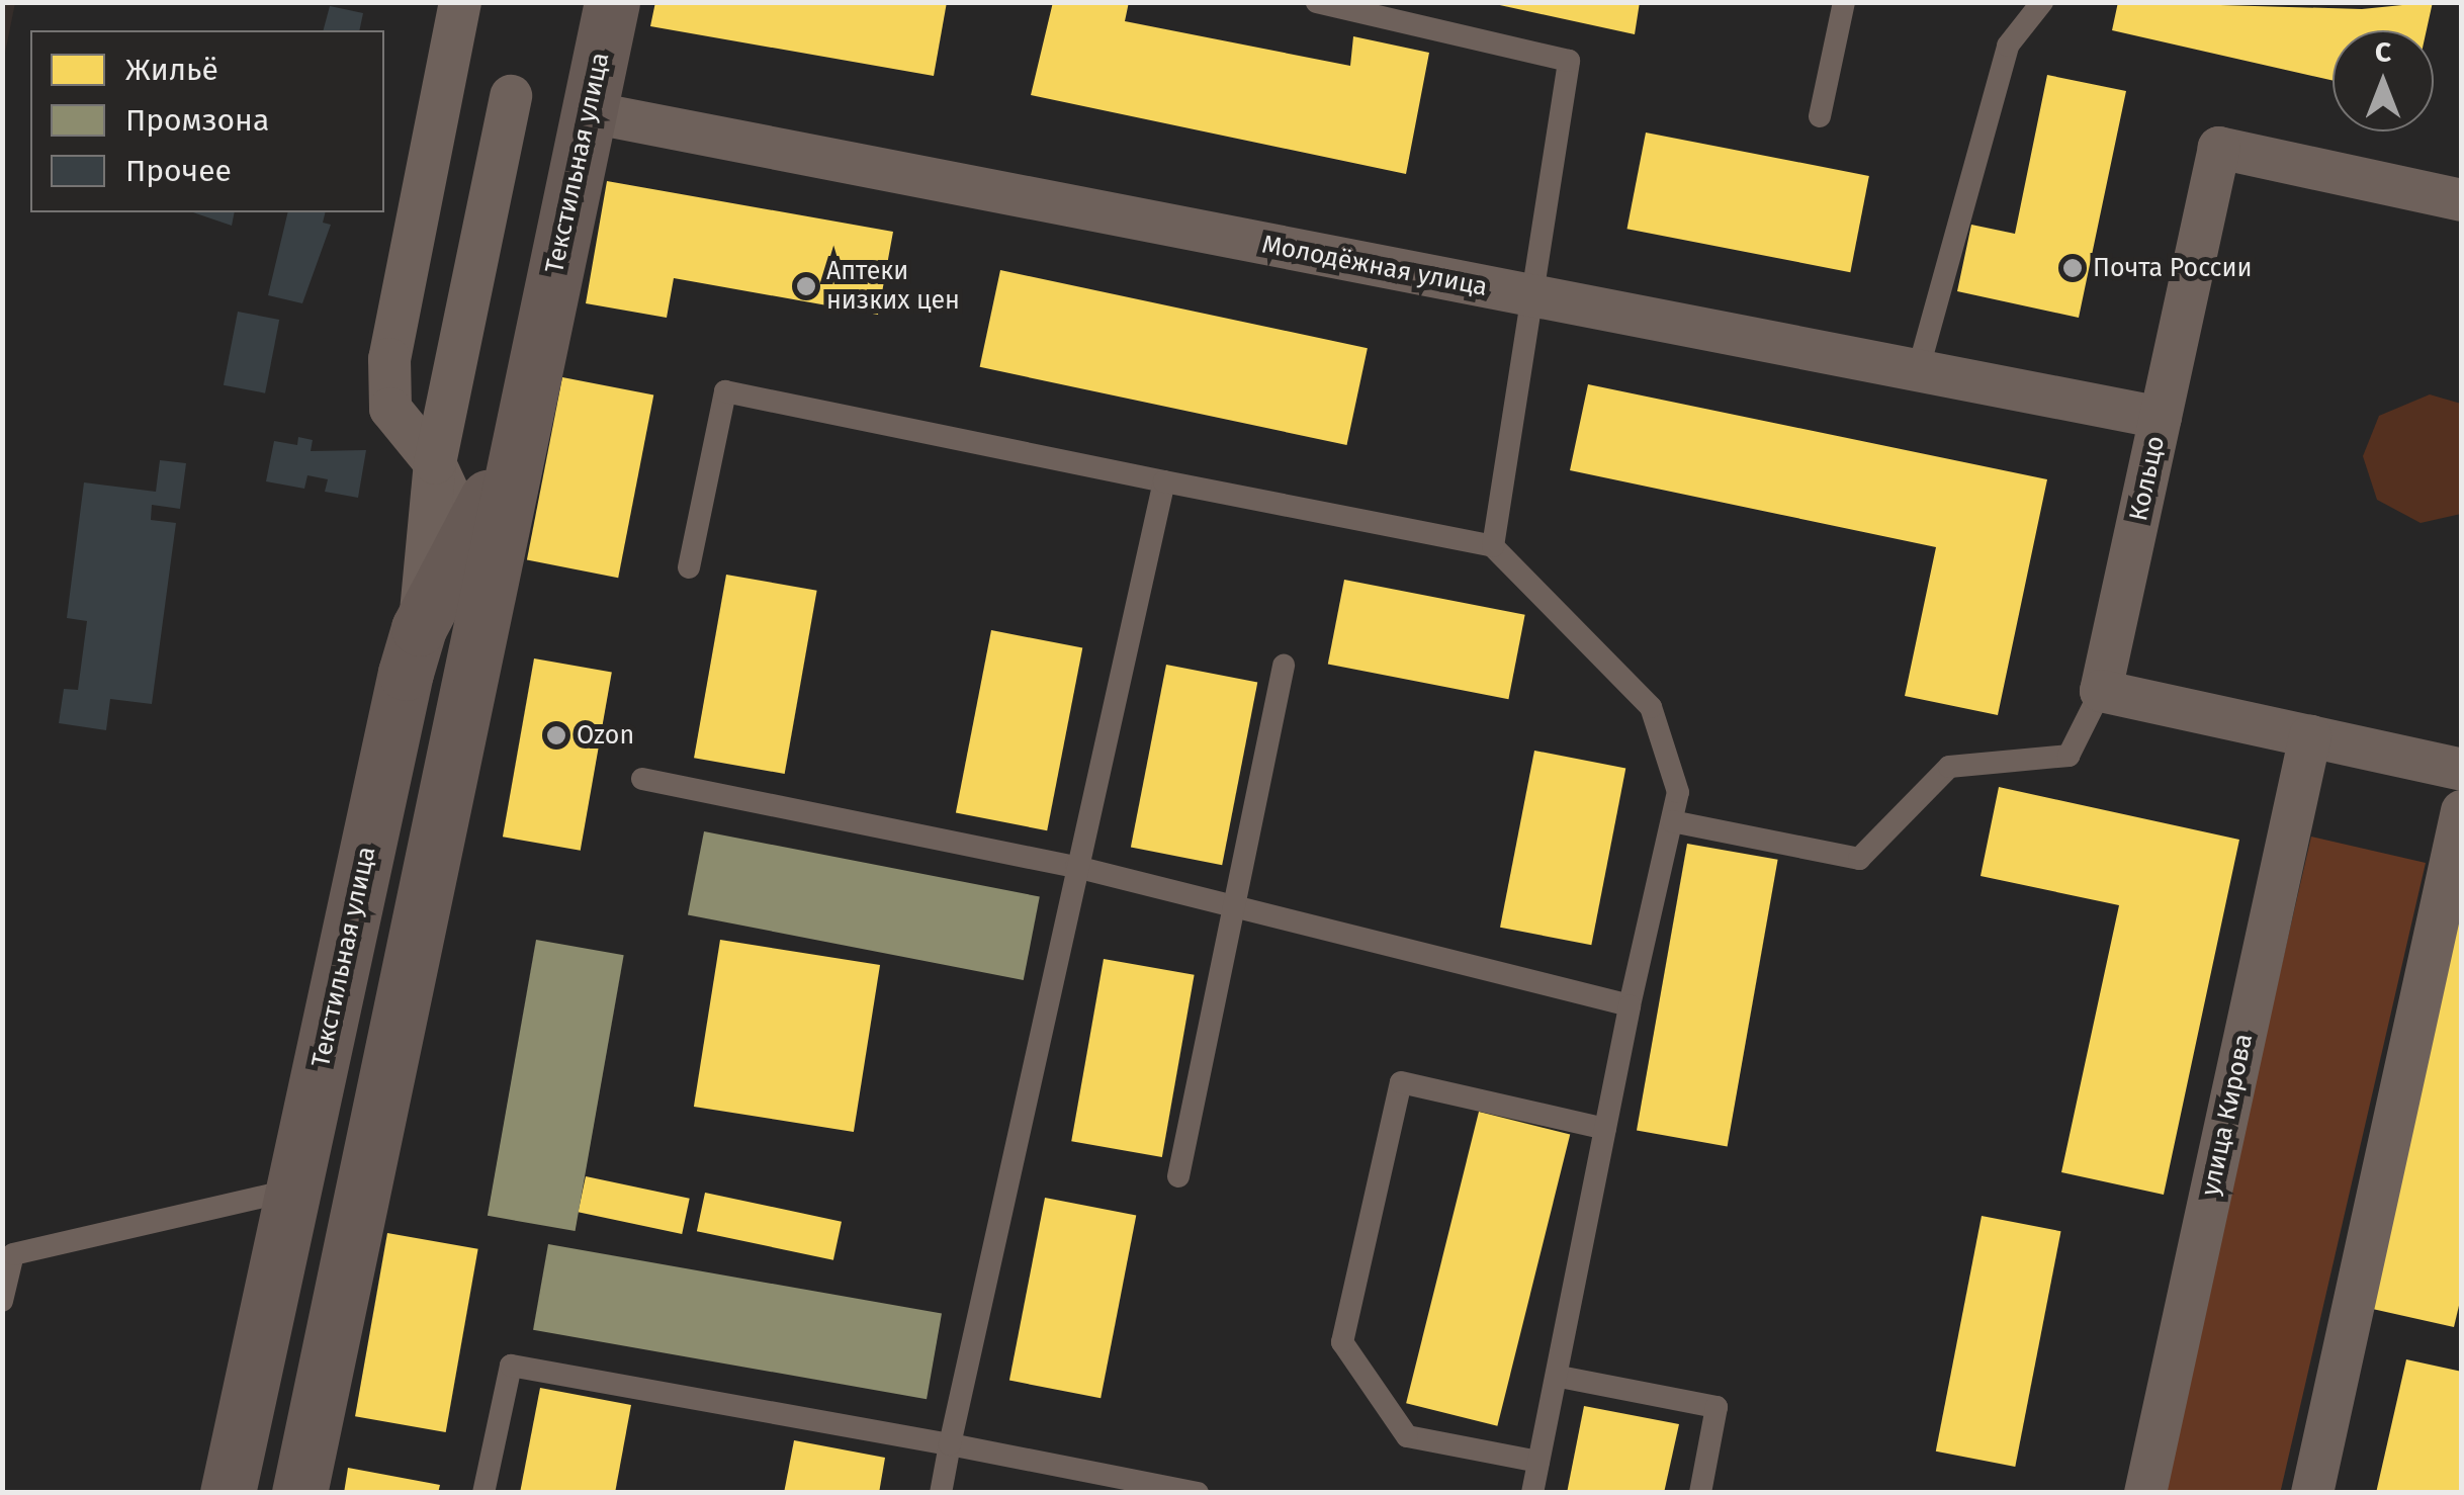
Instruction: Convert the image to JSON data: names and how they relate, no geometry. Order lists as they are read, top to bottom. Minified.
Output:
{"streets":{"main road":["Текстильная улица"],"street":["Молодёжная улица","Кольцо","улица Кирова"]},"crossings":[["Текстильная улица","Молодёжная улица"],["Молодёжная улица","Кольцо"]],"places":["Почта России","Аптеки низких цен","Ozon"],"legend":["Жильё","Промзона","Прочее"],"north":"top"}
